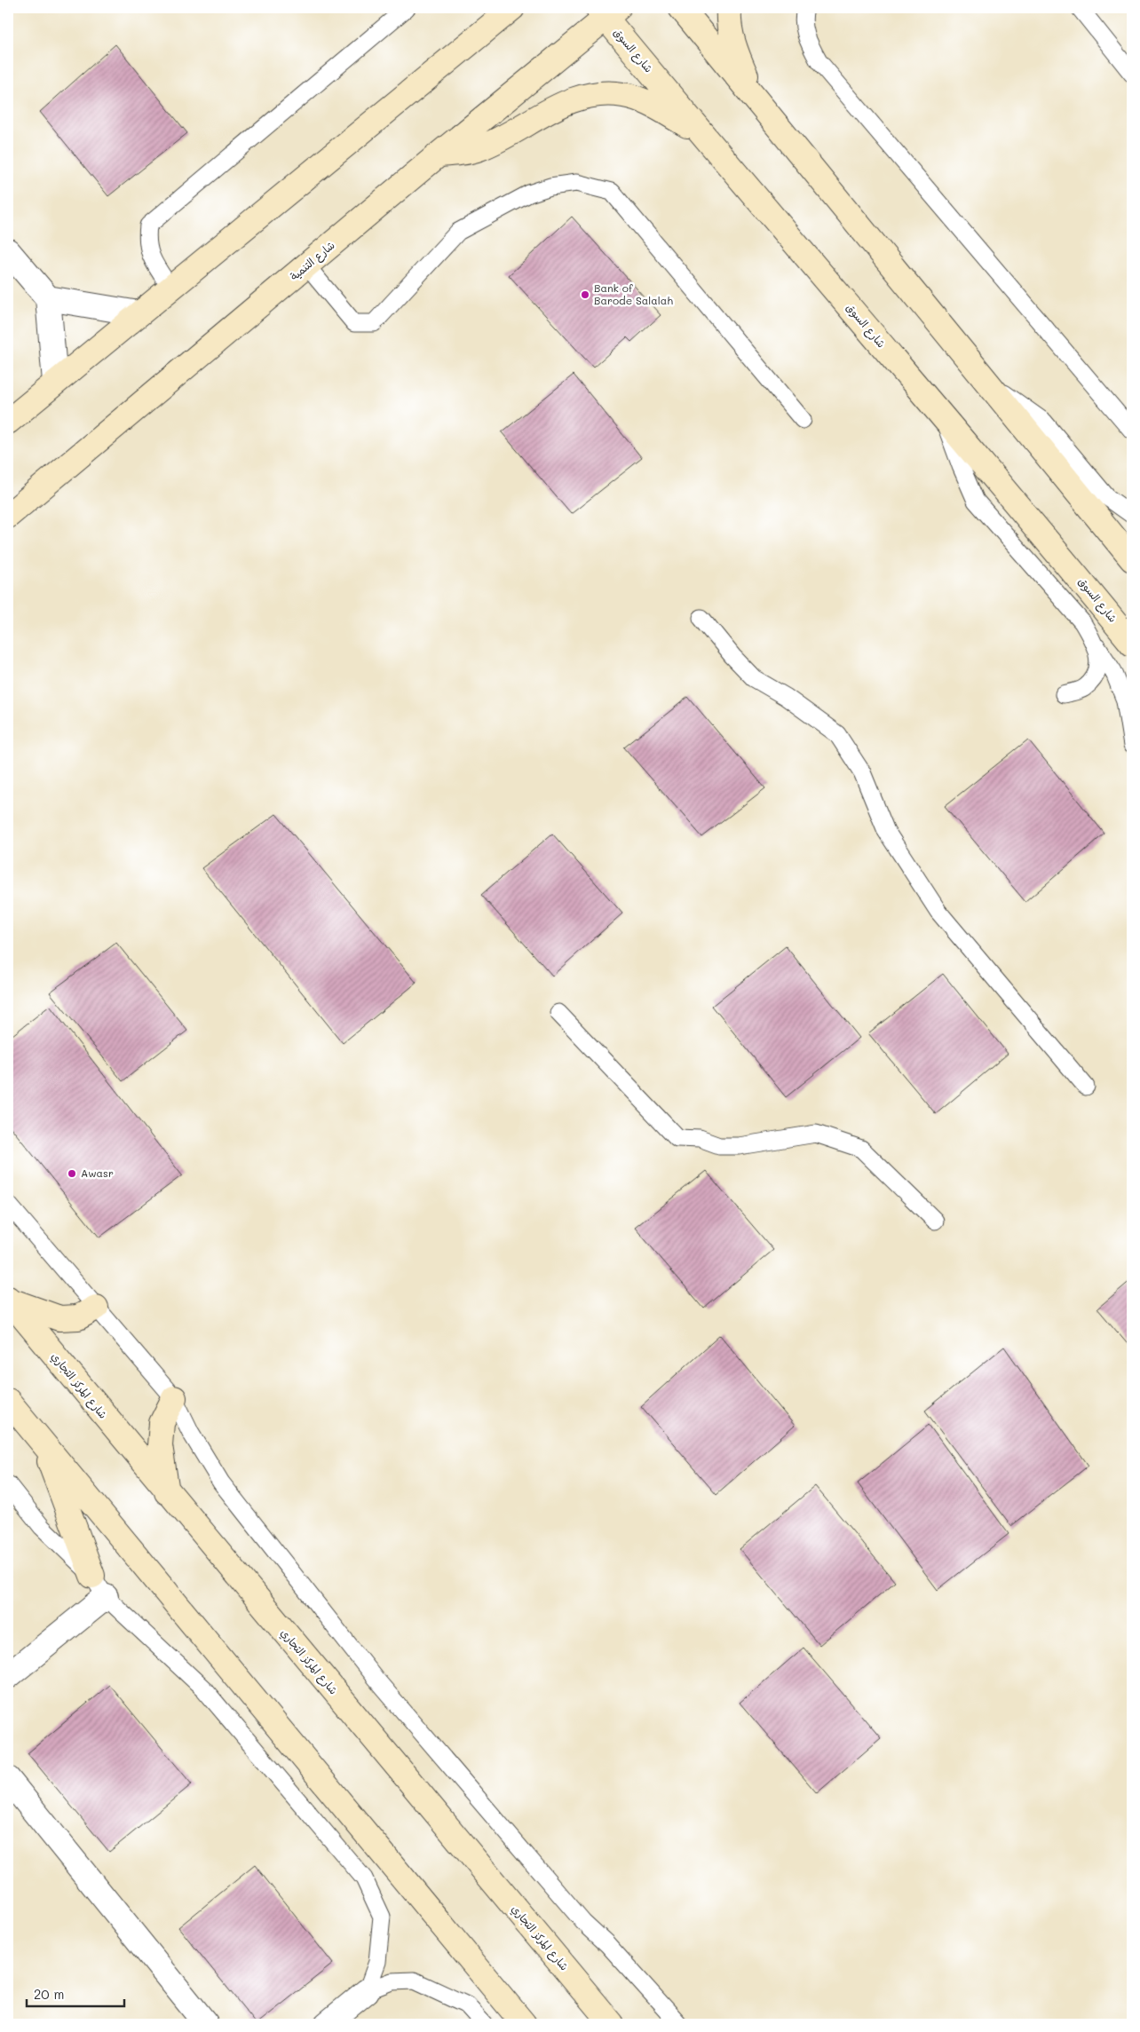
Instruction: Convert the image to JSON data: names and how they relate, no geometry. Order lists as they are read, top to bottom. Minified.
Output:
{"streets":{"street":["شارع السوق","شارع التنمية","شارع المركز التجاري"]},"crossings":[["شارع السوق","شارع التنمية"]],"places":["Bank of Barode Salalah","Awasr"],"scale_bar":"20 m"}
